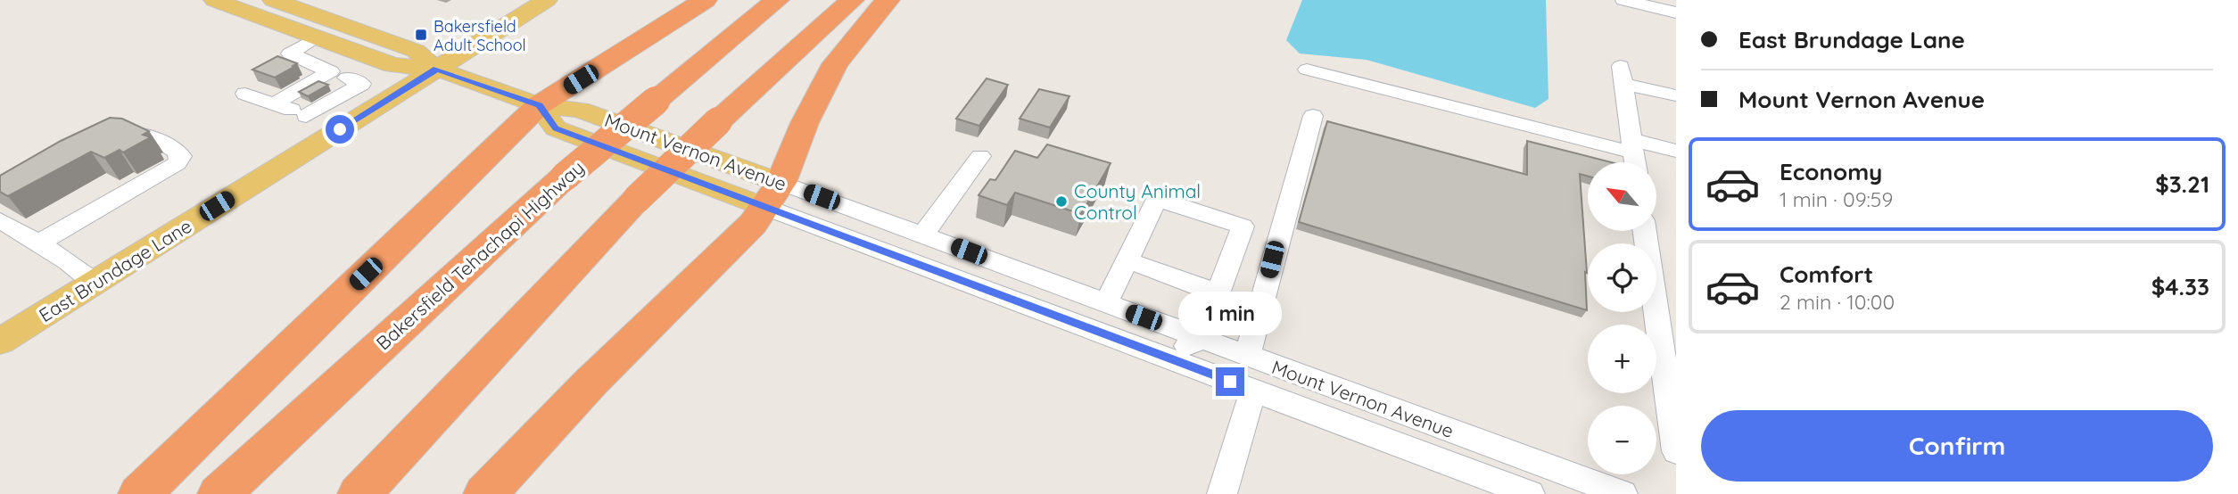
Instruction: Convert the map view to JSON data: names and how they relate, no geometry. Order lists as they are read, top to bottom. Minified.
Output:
{"streets":{"highway":["Bakersfield Tehachapi Highway"],"main road":["Mount Vernon Avenue","East Brundage Lane"]},"places":{"transit":["Bakersfield Adult School"],"other":["County Animal Control"]},"north":"top left","page":{"banner":["East Brundage Lane","Mount Vernon Avenue"],"list":[{"name":"Economy","note":"1 min · 09:59","value":"$3.21"},{"name":"Comfort","note":"2 min · 10:00","value":"$4.33"}],"map_buttons":["+","−"],"bubble":"1 min","buttons":"Confirm"}}
